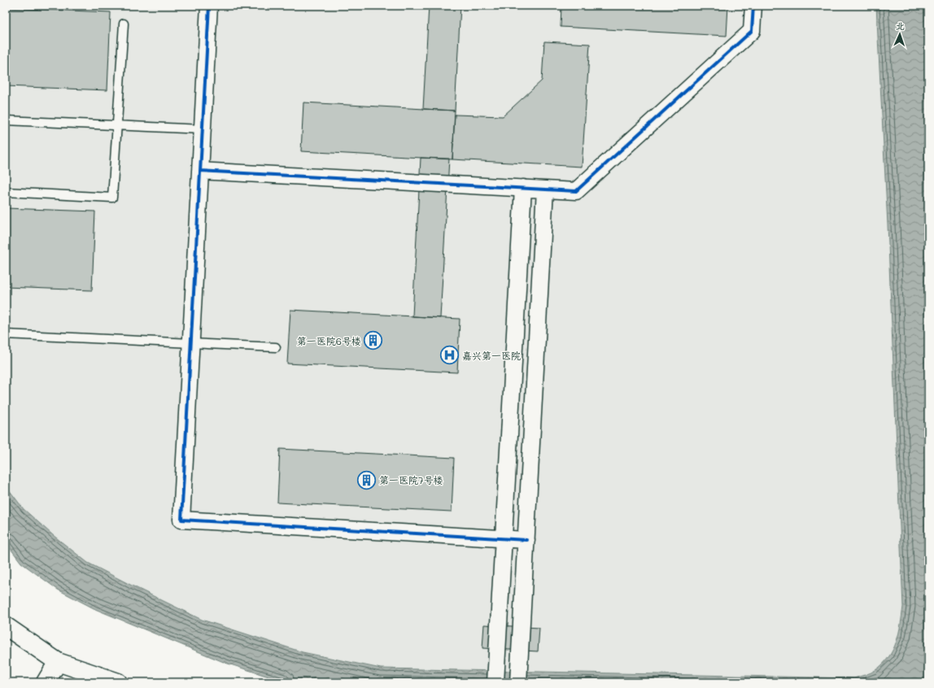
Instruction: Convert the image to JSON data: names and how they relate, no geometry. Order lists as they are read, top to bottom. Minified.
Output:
{"places":{"building":["第一医院6号楼","第一医院7号楼"],"hospital":["嘉兴第一医院"]},"north":"top"}
